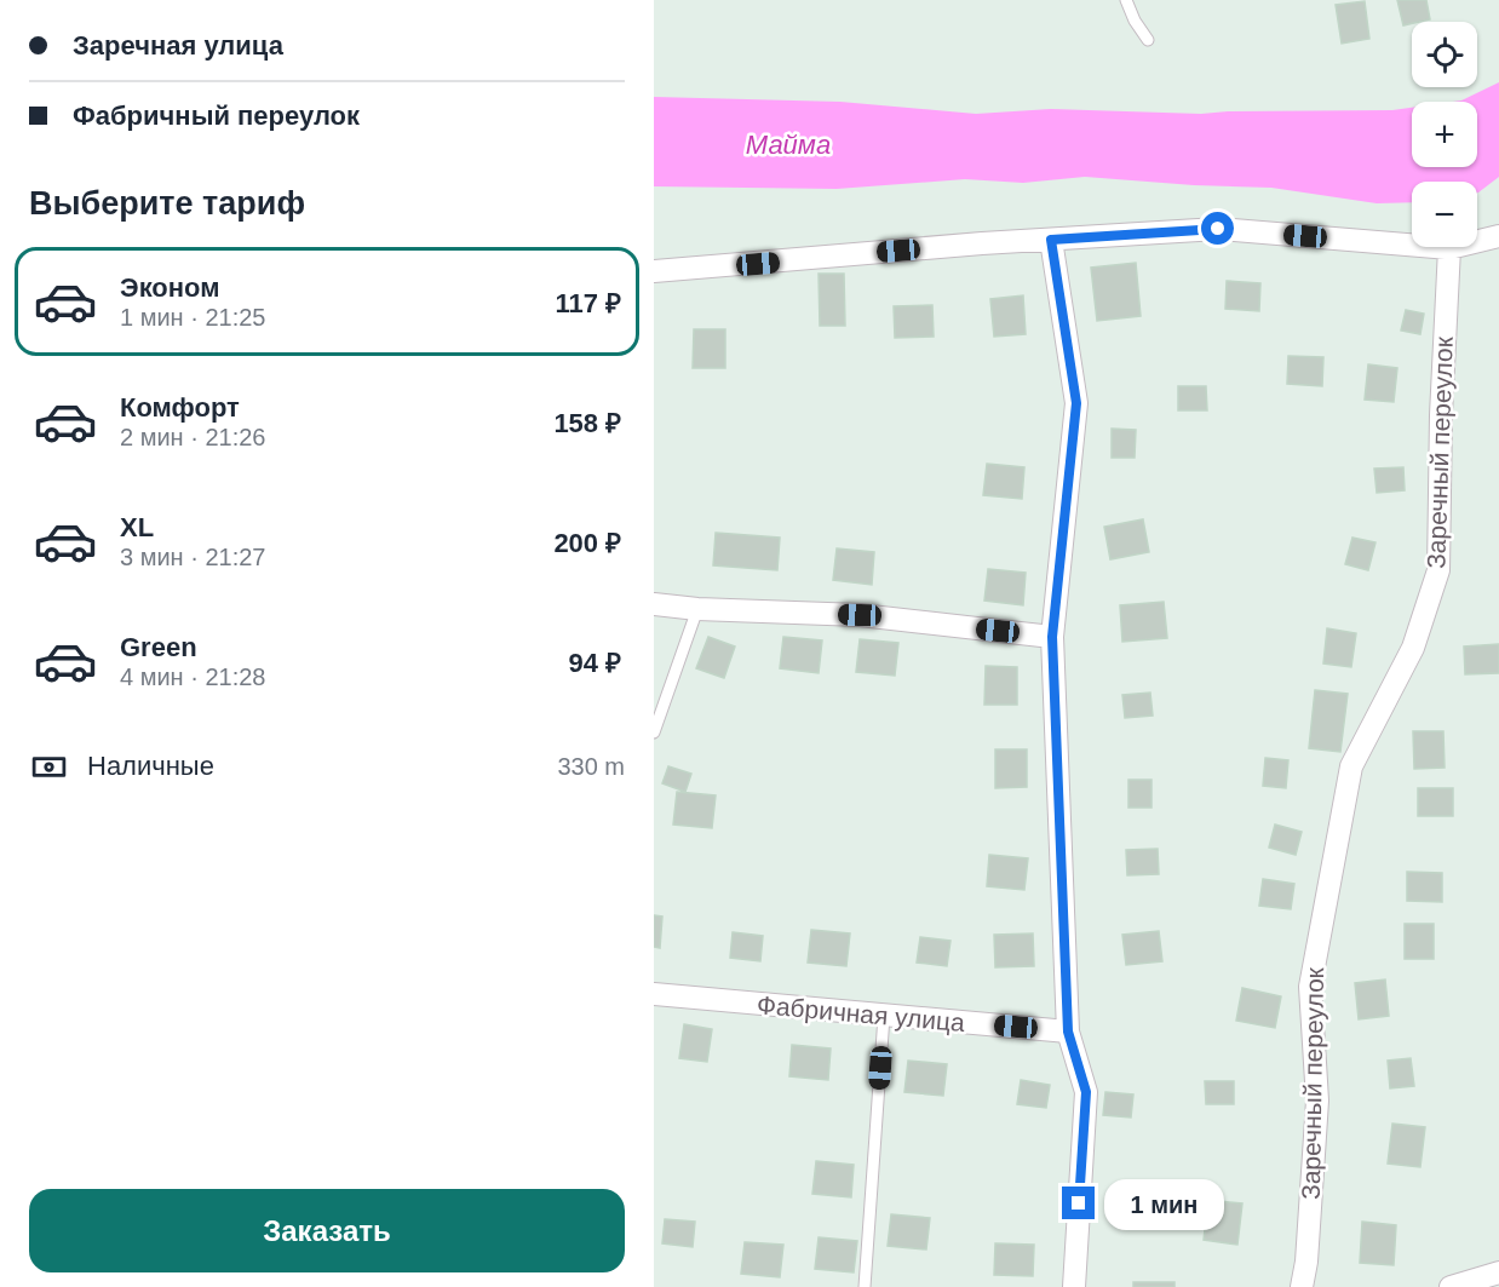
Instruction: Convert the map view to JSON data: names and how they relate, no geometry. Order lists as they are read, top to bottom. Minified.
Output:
{"streets":{"street":["Заречный переулок","Фабричная улица"]},"water":["Майма"],"page":{"banner":["Заречная улица","Фабричный переулок"],"map_buttons":["+","−"],"heading":"Выберите тариф","list":[{"name":"Эконом","note":"1 мин · 21:25","value":"117 ₽"},{"name":"Комфорт","note":"2 мин · 21:26","value":"158 ₽"},{"name":"XL","note":"3 мин · 21:27","value":"200 ₽"},{"name":"Green","note":"4 мин · 21:28","value":"94 ₽"}],"pay":["Наличные","330 m"],"buttons":"Заказать","bubble":"1 мин"}}
